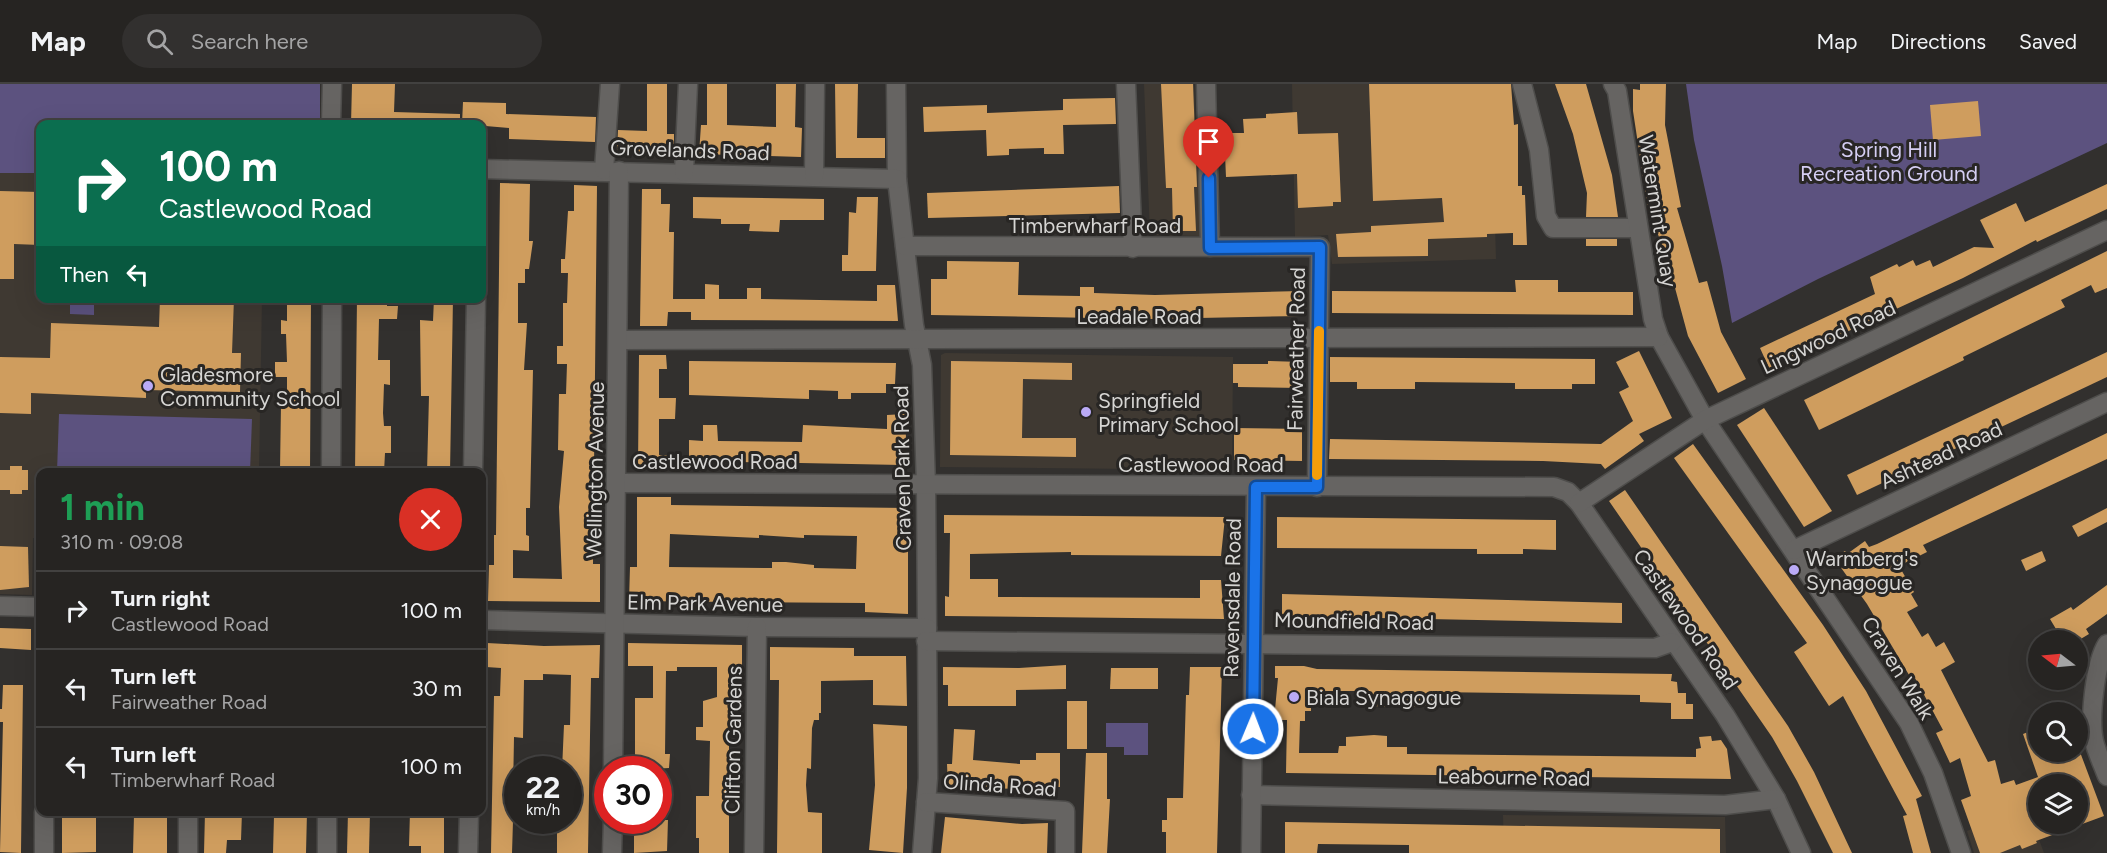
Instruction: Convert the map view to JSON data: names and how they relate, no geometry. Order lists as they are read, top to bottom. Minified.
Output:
{"streets":{"street":["Grovelands Road","Watermint Quay","Timberwharf Road","Leadale Road","Lingwood Road","Fairweather Road","Ashtead Road","Castlewood Road","Craven Park Road","Wellington Avenue","Ravensdale Road","Elm Park Avenue","Moundfield Road","Craven Walk","Clifton Gardens","Leabourne Road","Olinda Road"]},"crossings":[["Grovelands Road","Craven Park Road"],["Grovelands Road","Wellington Avenue"],["Watermint Quay","Leadale Road"],["Watermint Quay","Craven Walk"],["Timberwharf Road","Fairweather Road"],["Timberwharf Road","Craven Park Road"],["Leadale Road","Fairweather Road"],["Leadale Road","Craven Park Road"],["Leadale Road","Wellington Avenue"],["Leadale Road","Craven Walk"],["Lingwood Road","Castlewood Road"],["Lingwood Road","Craven Walk"],["Fairweather Road","Castlewood Road"],["Ashtead Road","Craven Walk"],["Castlewood Road","Craven Park Road"],["Castlewood Road","Wellington Avenue"],["Castlewood Road","Ravensdale Road"],["Castlewood Road","Moundfield Road"],["Castlewood Road","Leabourne Road"],["Craven Park Road","Elm Park Avenue"],["Craven Park Road","Moundfield Road"],["Craven Park Road","Olinda Road"],["Wellington Avenue","Elm Park Avenue"],["Ravensdale Road","Moundfield Road"],["Ravensdale Road","Leabourne Road"],["Elm Park Avenue","Moundfield Road"],["Elm Park Avenue","Clifton Gardens"]],"parks":["Spring Hill Recreation Ground"],"places":["Gladesmore Community School","Springfield Primary School","Warmberg's Synagogue","Biala Synagogue"],"north":"left","page":{"header":"Map","search":"Search here","nav":["Map","Directions","Saved"],"turn":["100 m","Castlewood Road"],"then":"Then","heading":["1 min","310 m · 09:08"],"list":[{"name":"Turn right","note":"Castlewood Road","value":"100 m"},{"name":"Turn left","note":"Fairweather Road","value":"30 m"},{"name":"Turn left","note":"Timberwharf Road","value":"100 m"}],"speed":"22 km/h","limit":"30"}}
